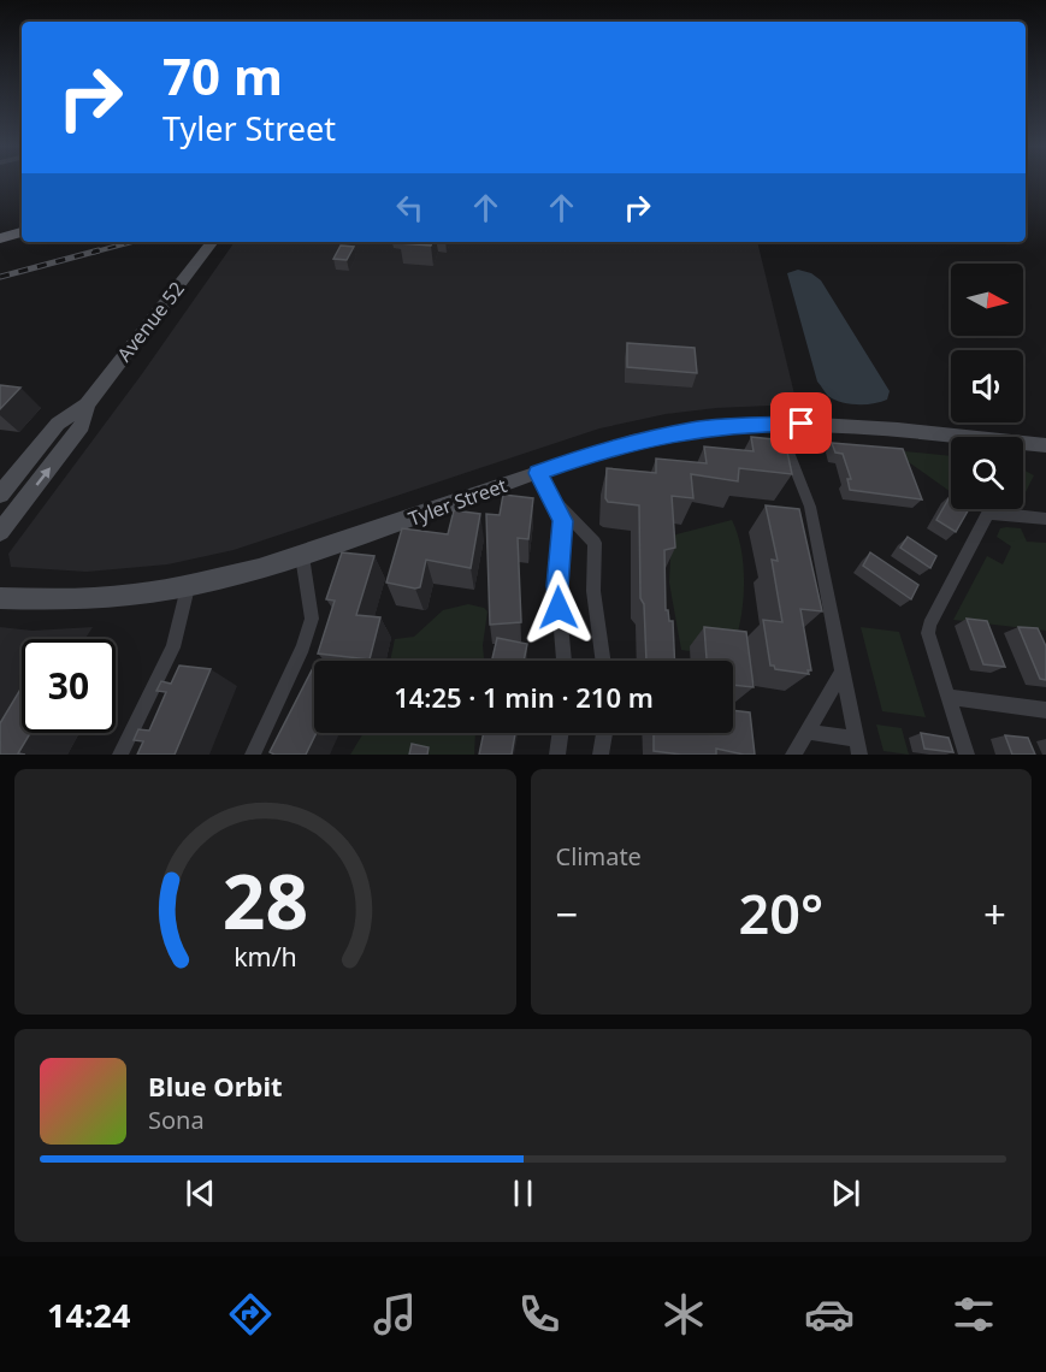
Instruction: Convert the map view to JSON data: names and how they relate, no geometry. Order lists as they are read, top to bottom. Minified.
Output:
{"streets":{"street":["Avenue 52","Tyler Street"]},"north":"right","page":{"turn":["70 m","Tyler Street"],"limit":"30","trip":"14:25 · 1 min · 210 m","tile":"Climate","heat":["−","20°","+"],"song":["Blue Orbit","Sona"],"tabs":"14:24","gauge":["28","km/h"]}}
